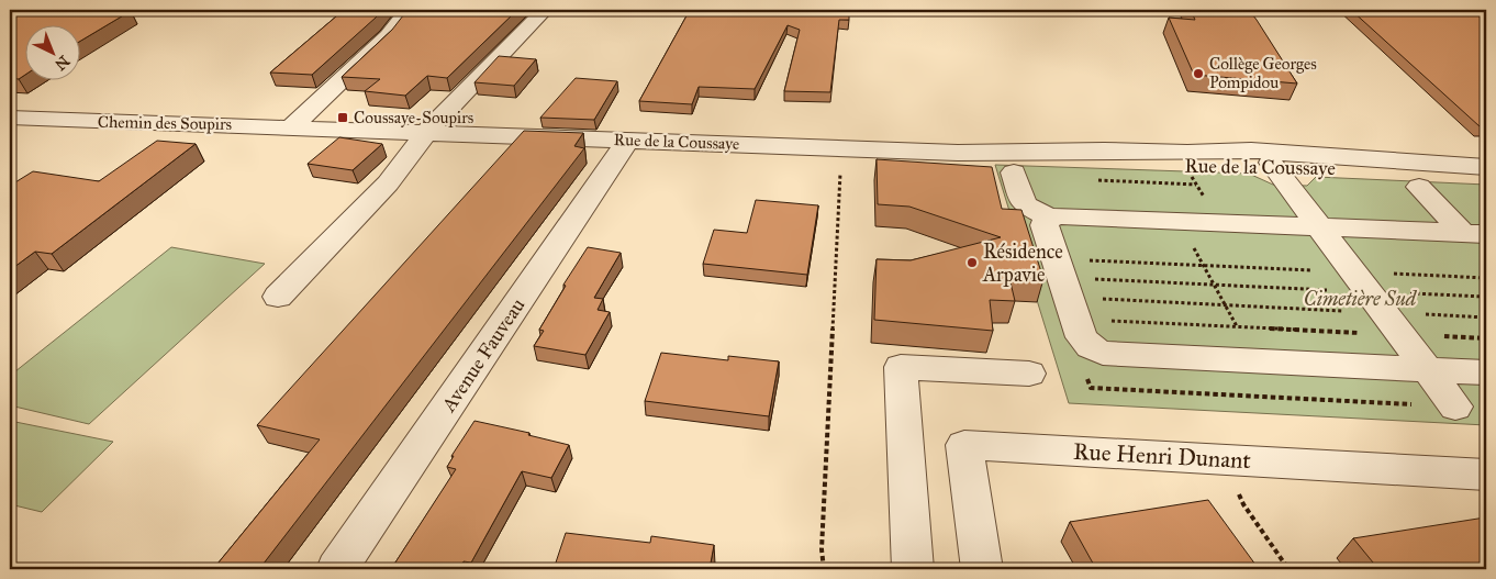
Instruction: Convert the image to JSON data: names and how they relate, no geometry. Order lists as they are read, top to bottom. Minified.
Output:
{"streets":{"street":["Chemin des Soupirs","Rue de la Coussaye","Avenue Fauveau","Rue Henri Dunant"]},"crossings":[["Chemin des Soupirs","Rue de la Coussaye"],["Rue de la Coussaye","Avenue Fauveau"]],"parks":["Cimetière Sud"],"places":{"other":["Collège Georges Pompidou","Résidence Arpavie"],"transit":["Coussaye-Soupirs"]},"north":"bottom right"}
